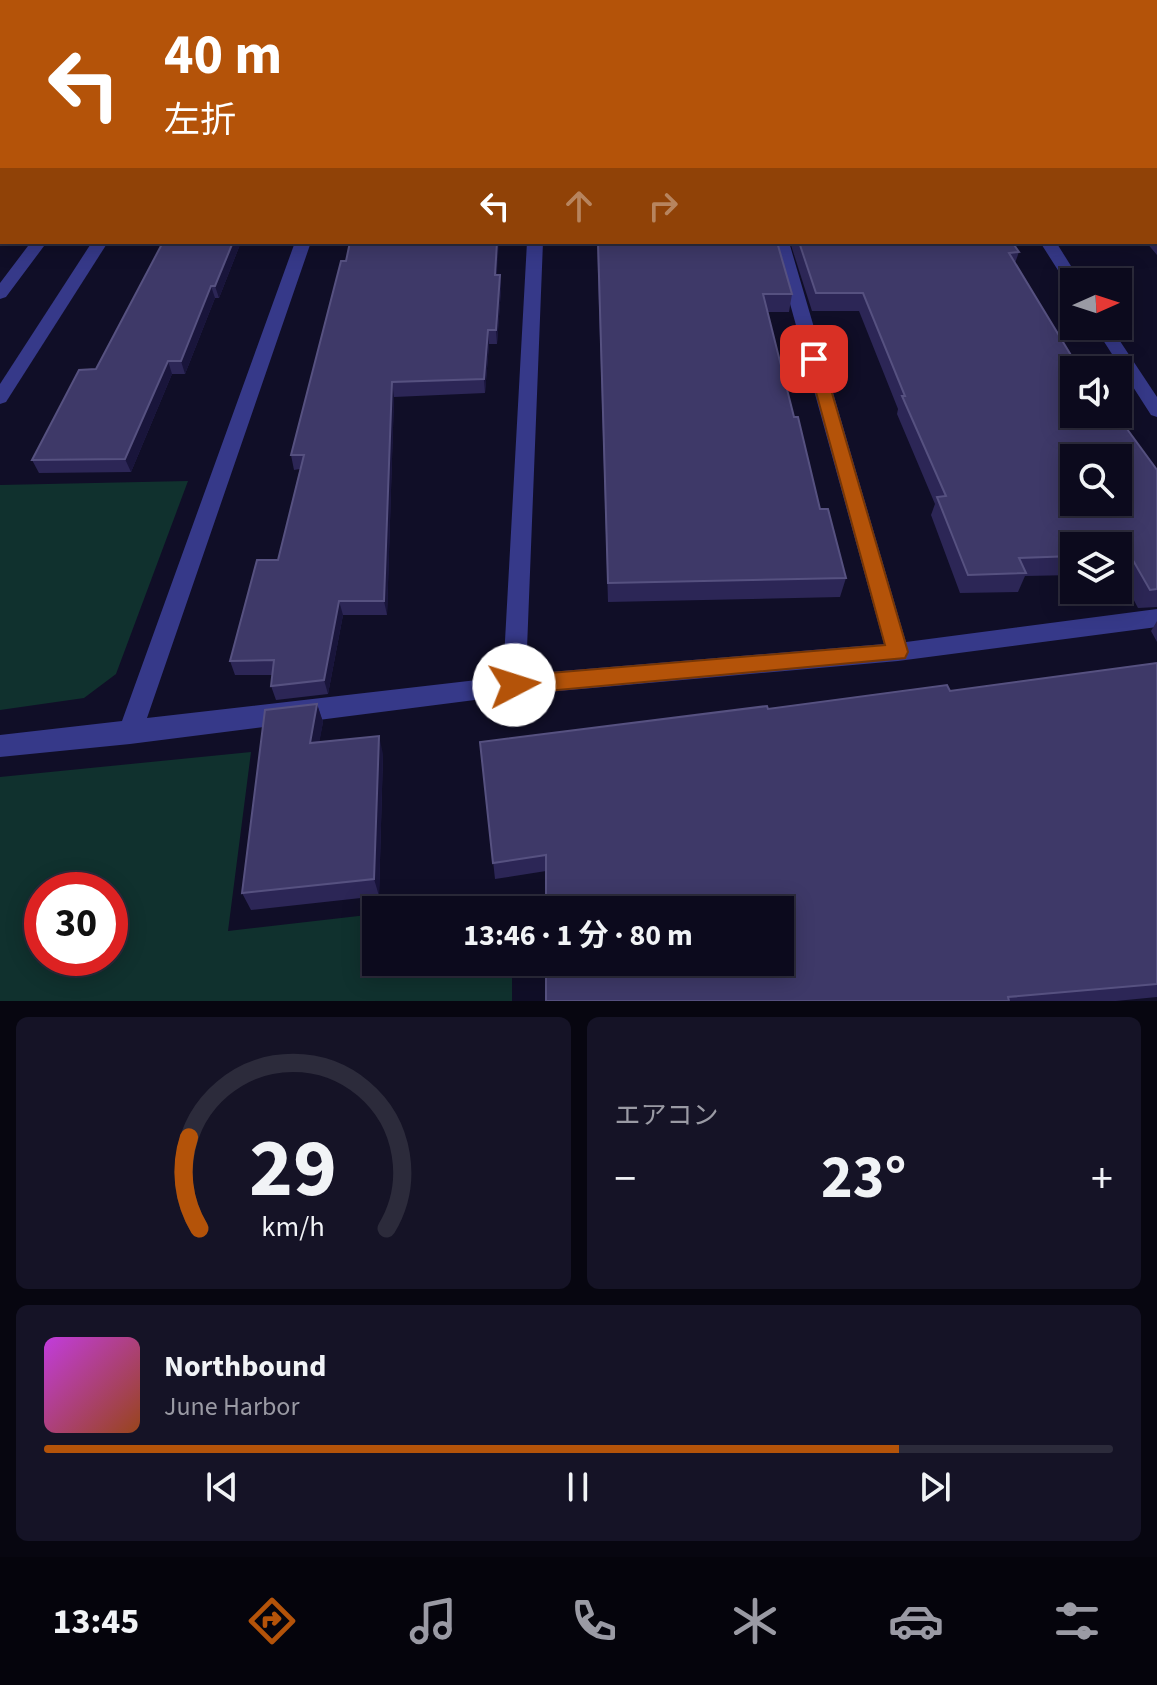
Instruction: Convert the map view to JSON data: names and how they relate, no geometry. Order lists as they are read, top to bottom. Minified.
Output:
{"north":"right","page":{"turn":["40 m","左折"],"limit":"30","trip":"13:46 · 1 分 · 80 m","tile":"エアコン","heat":["−","23°","+"],"song":["Northbound","June Harbor"],"tabs":"13:45","gauge":["29","km/h"]}}
